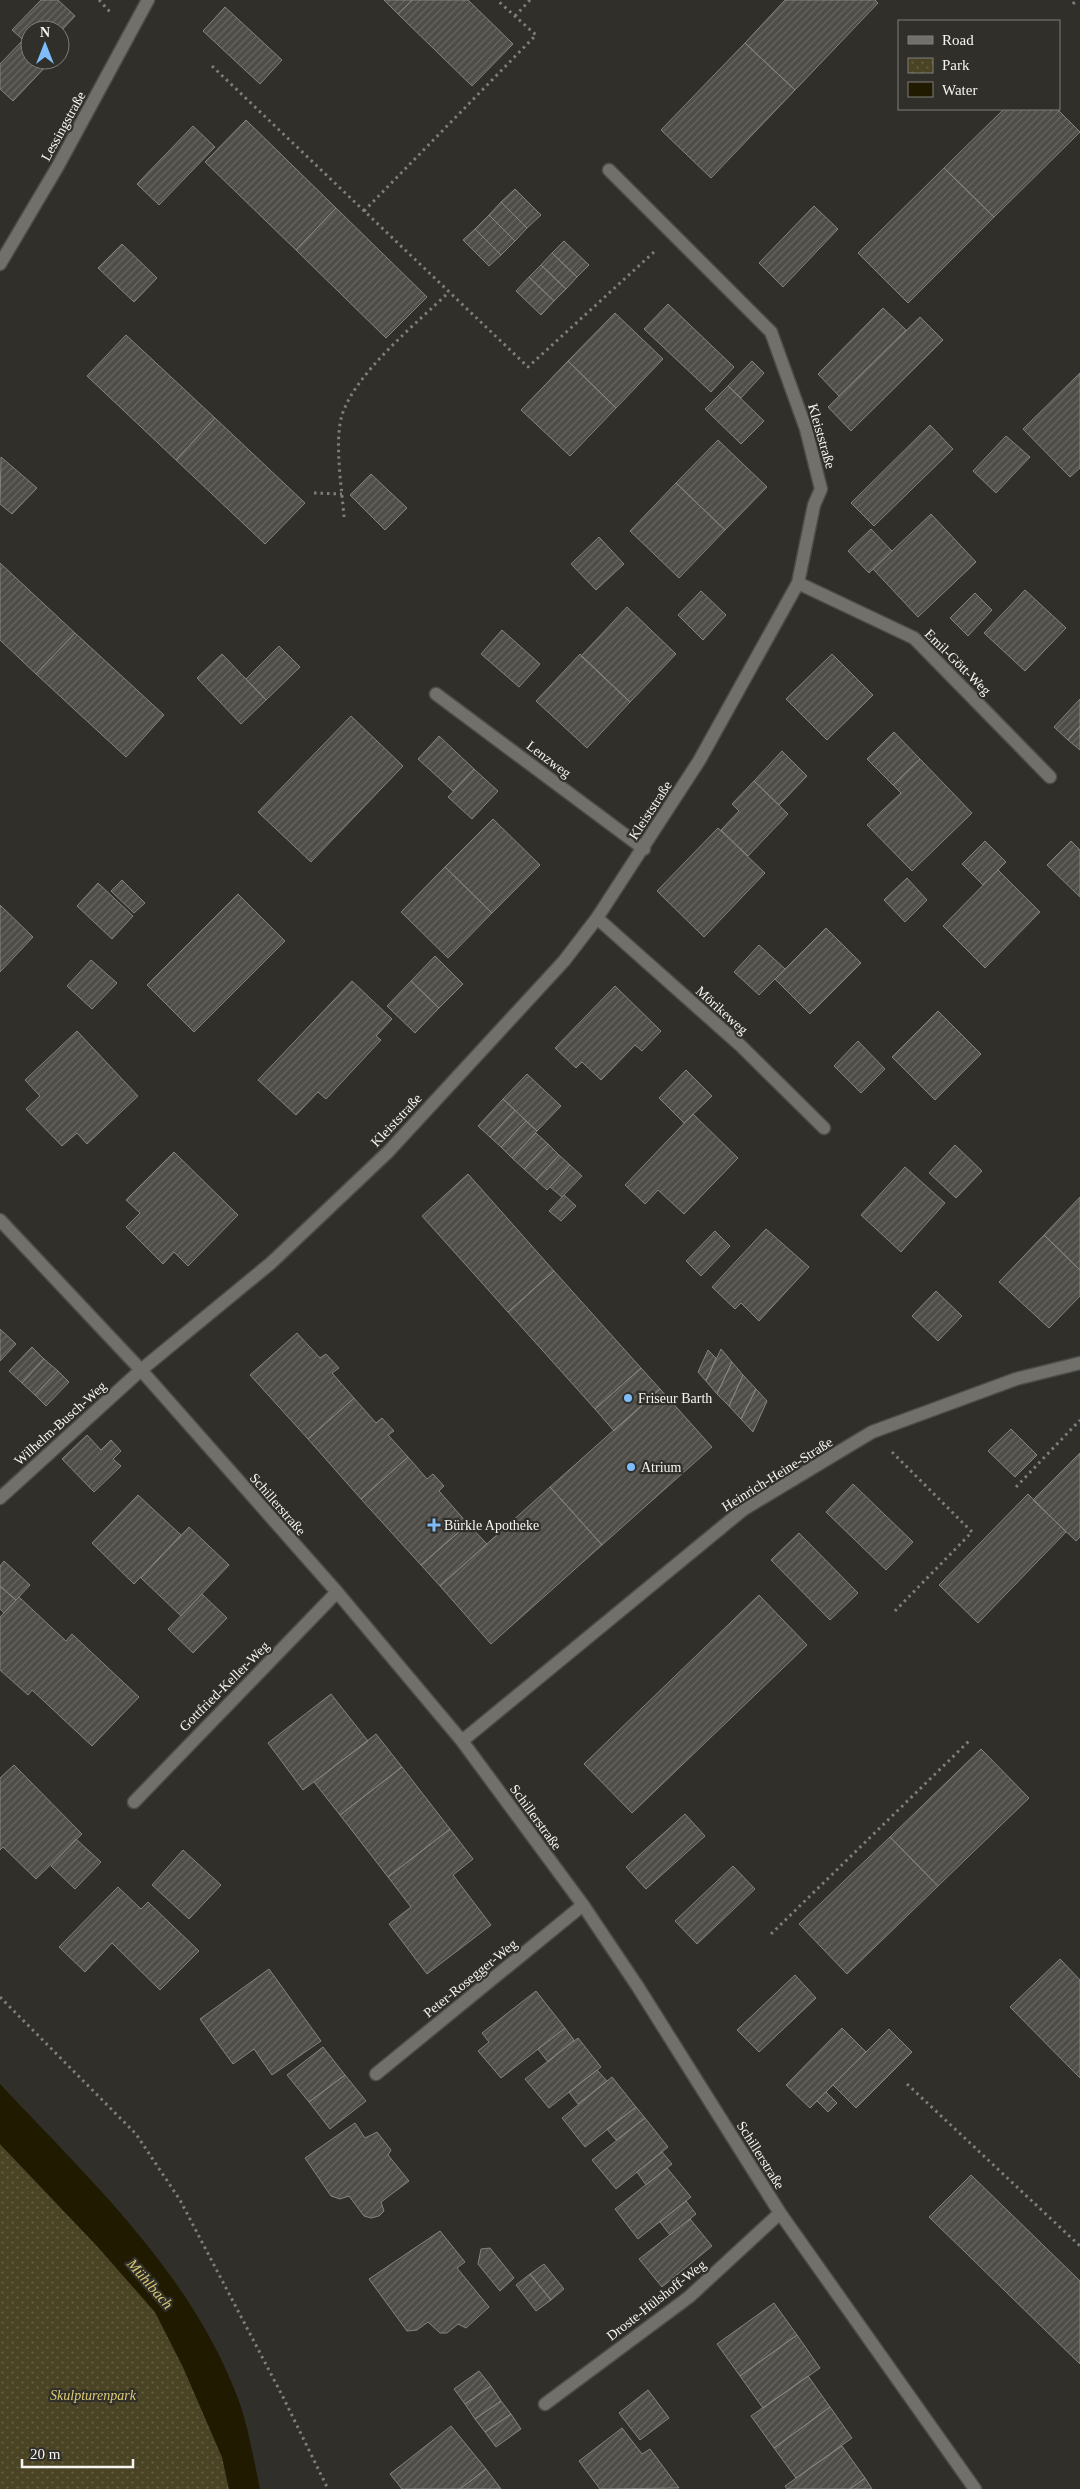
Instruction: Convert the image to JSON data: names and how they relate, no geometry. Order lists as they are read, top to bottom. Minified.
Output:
{"streets":{"street":["Lessingstraße","Kleiststraße","Emil-Gött-Weg","Lenzweg","Mörikeweg","Wilhelm-Busch-Weg","Heinrich-Heine-Straße","Schillerstraße","Gottfried-Keller-Weg","Peter-Rosegger-Weg","Droste-Hülshoff-Weg"]},"crossings":[["Kleiststraße","Emil-Gött-Weg"],["Kleiststraße","Lenzweg"],["Kleiststraße","Mörikeweg"],["Kleiststraße","Wilhelm-Busch-Weg"],["Kleiststraße","Schillerstraße"],["Wilhelm-Busch-Weg","Schillerstraße"],["Heinrich-Heine-Straße","Schillerstraße"],["Schillerstraße","Gottfried-Keller-Weg"],["Schillerstraße","Peter-Rosegger-Weg"],["Schillerstraße","Droste-Hülshoff-Weg"]],"water":["Mühlbach"],"parks":["Skulpturenpark"],"places":{"other":["Friseur Barth","Atrium"],"health":["Bürkle Apotheke"]},"legend":["Road","Park","Water"],"scale_bar":"20 m","north":"top"}
